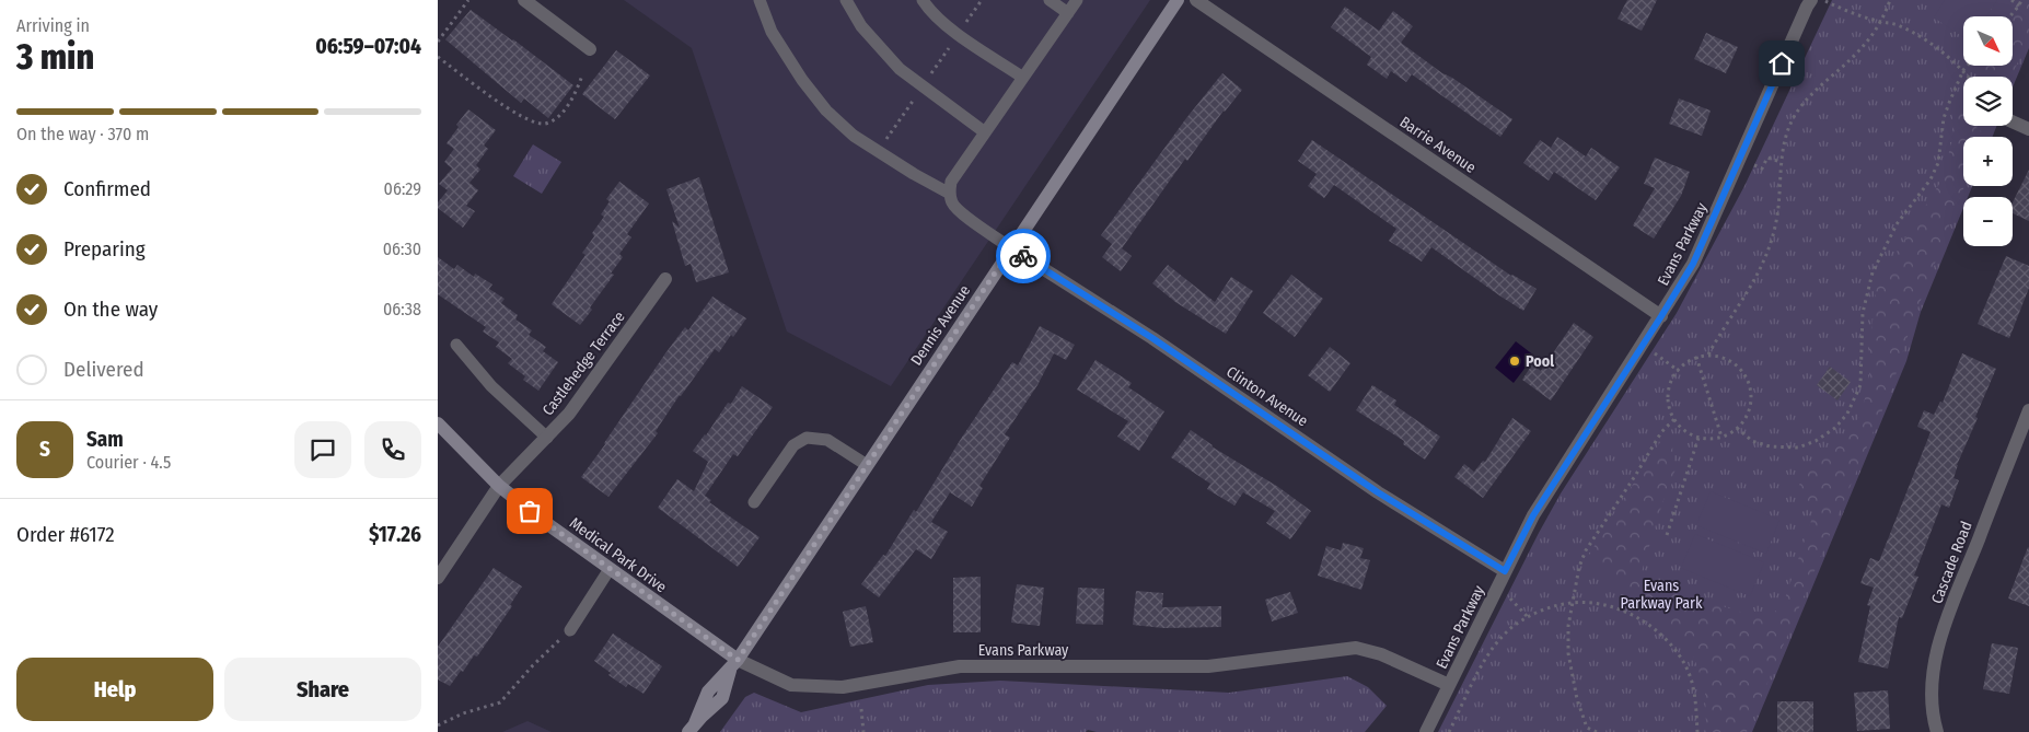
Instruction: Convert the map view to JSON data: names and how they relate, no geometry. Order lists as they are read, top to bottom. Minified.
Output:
{"streets":{"street":["Barrie Avenue","Evans Parkway","Dennis Avenue","Castlehedge Terrace","Clinton Avenue","Medical Park Drive","Cascade Road"]},"crossings":[["Barrie Avenue","Evans Parkway"],["Evans Parkway","Dennis Avenue"],["Evans Parkway","Clinton Avenue"],["Evans Parkway","Medical Park Drive"],["Dennis Avenue","Clinton Avenue"],["Dennis Avenue","Medical Park Drive"],["Castlehedge Terrace","Medical Park Drive"]],"parks":["Evans Parkway Park"],"places":["Pool"],"north":"bottom right","page":{"heading":["3 min","Arriving in","06:59–07:04"],"panel":["Sam","Courier · 4.5","Order #6172","$17.26"],"map_buttons":["+","−"],"bar":"On the way · 370 m","list":[["Confirmed","06:29"],["Preparing","06:30"],["On the way","06:38"],"Delivered"],"round":"S","buttons":["Help","Share"]}}
